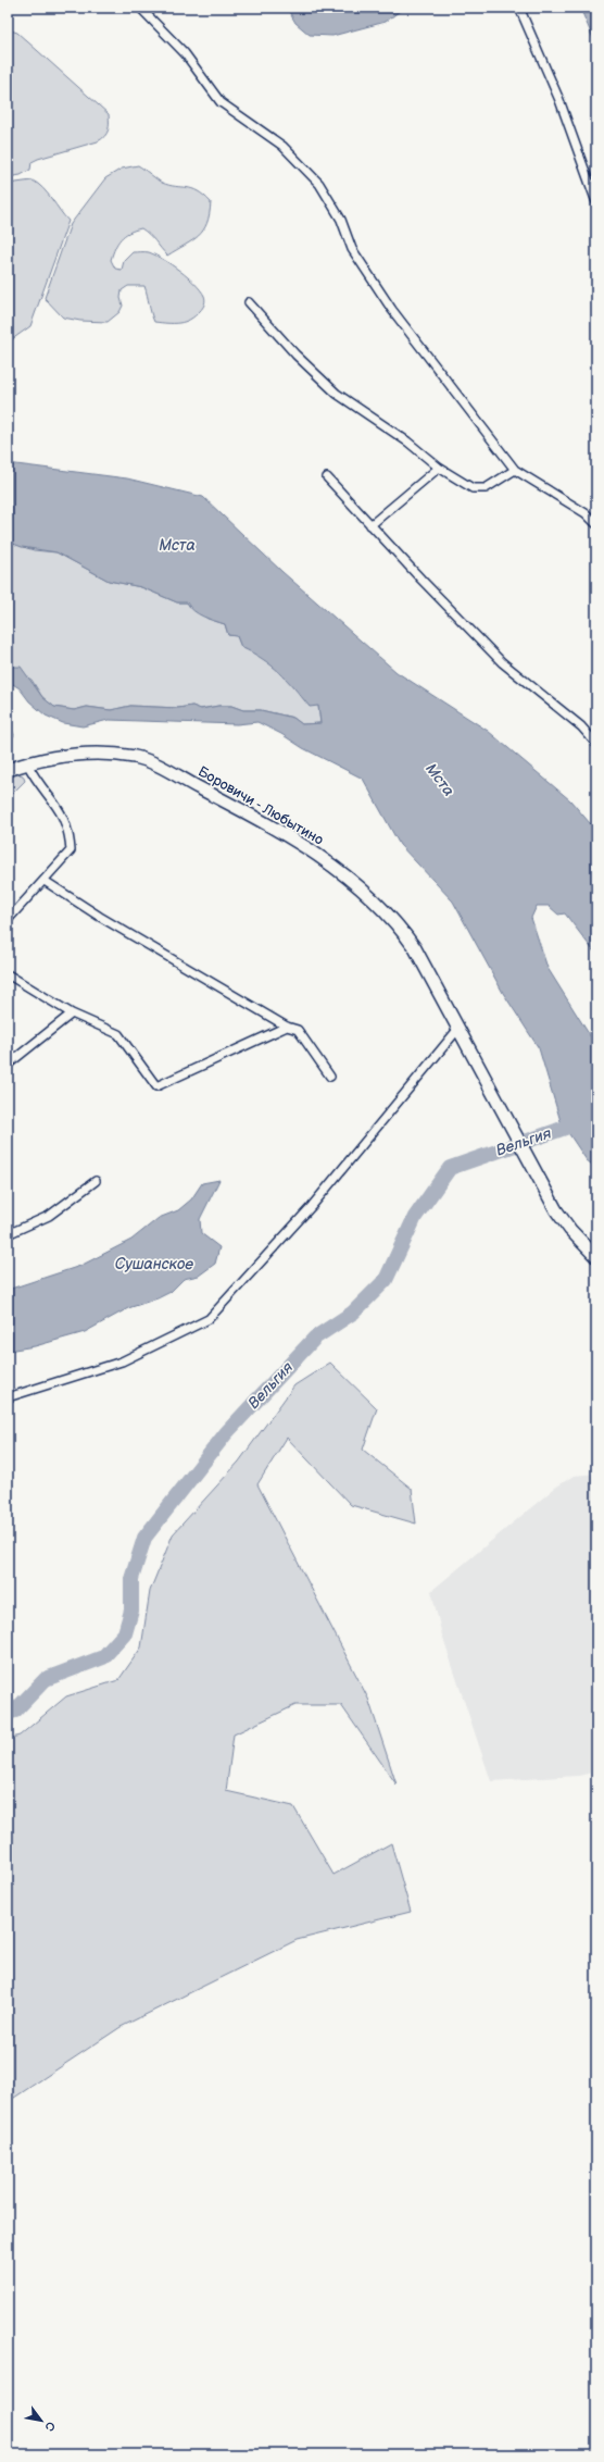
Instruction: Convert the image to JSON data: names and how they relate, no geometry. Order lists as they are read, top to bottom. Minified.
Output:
{"streets":{"main road":["Боровичи - Любытино"]},"water":["Мста","Вельгия","Сушанское"],"north":"bottom right"}
